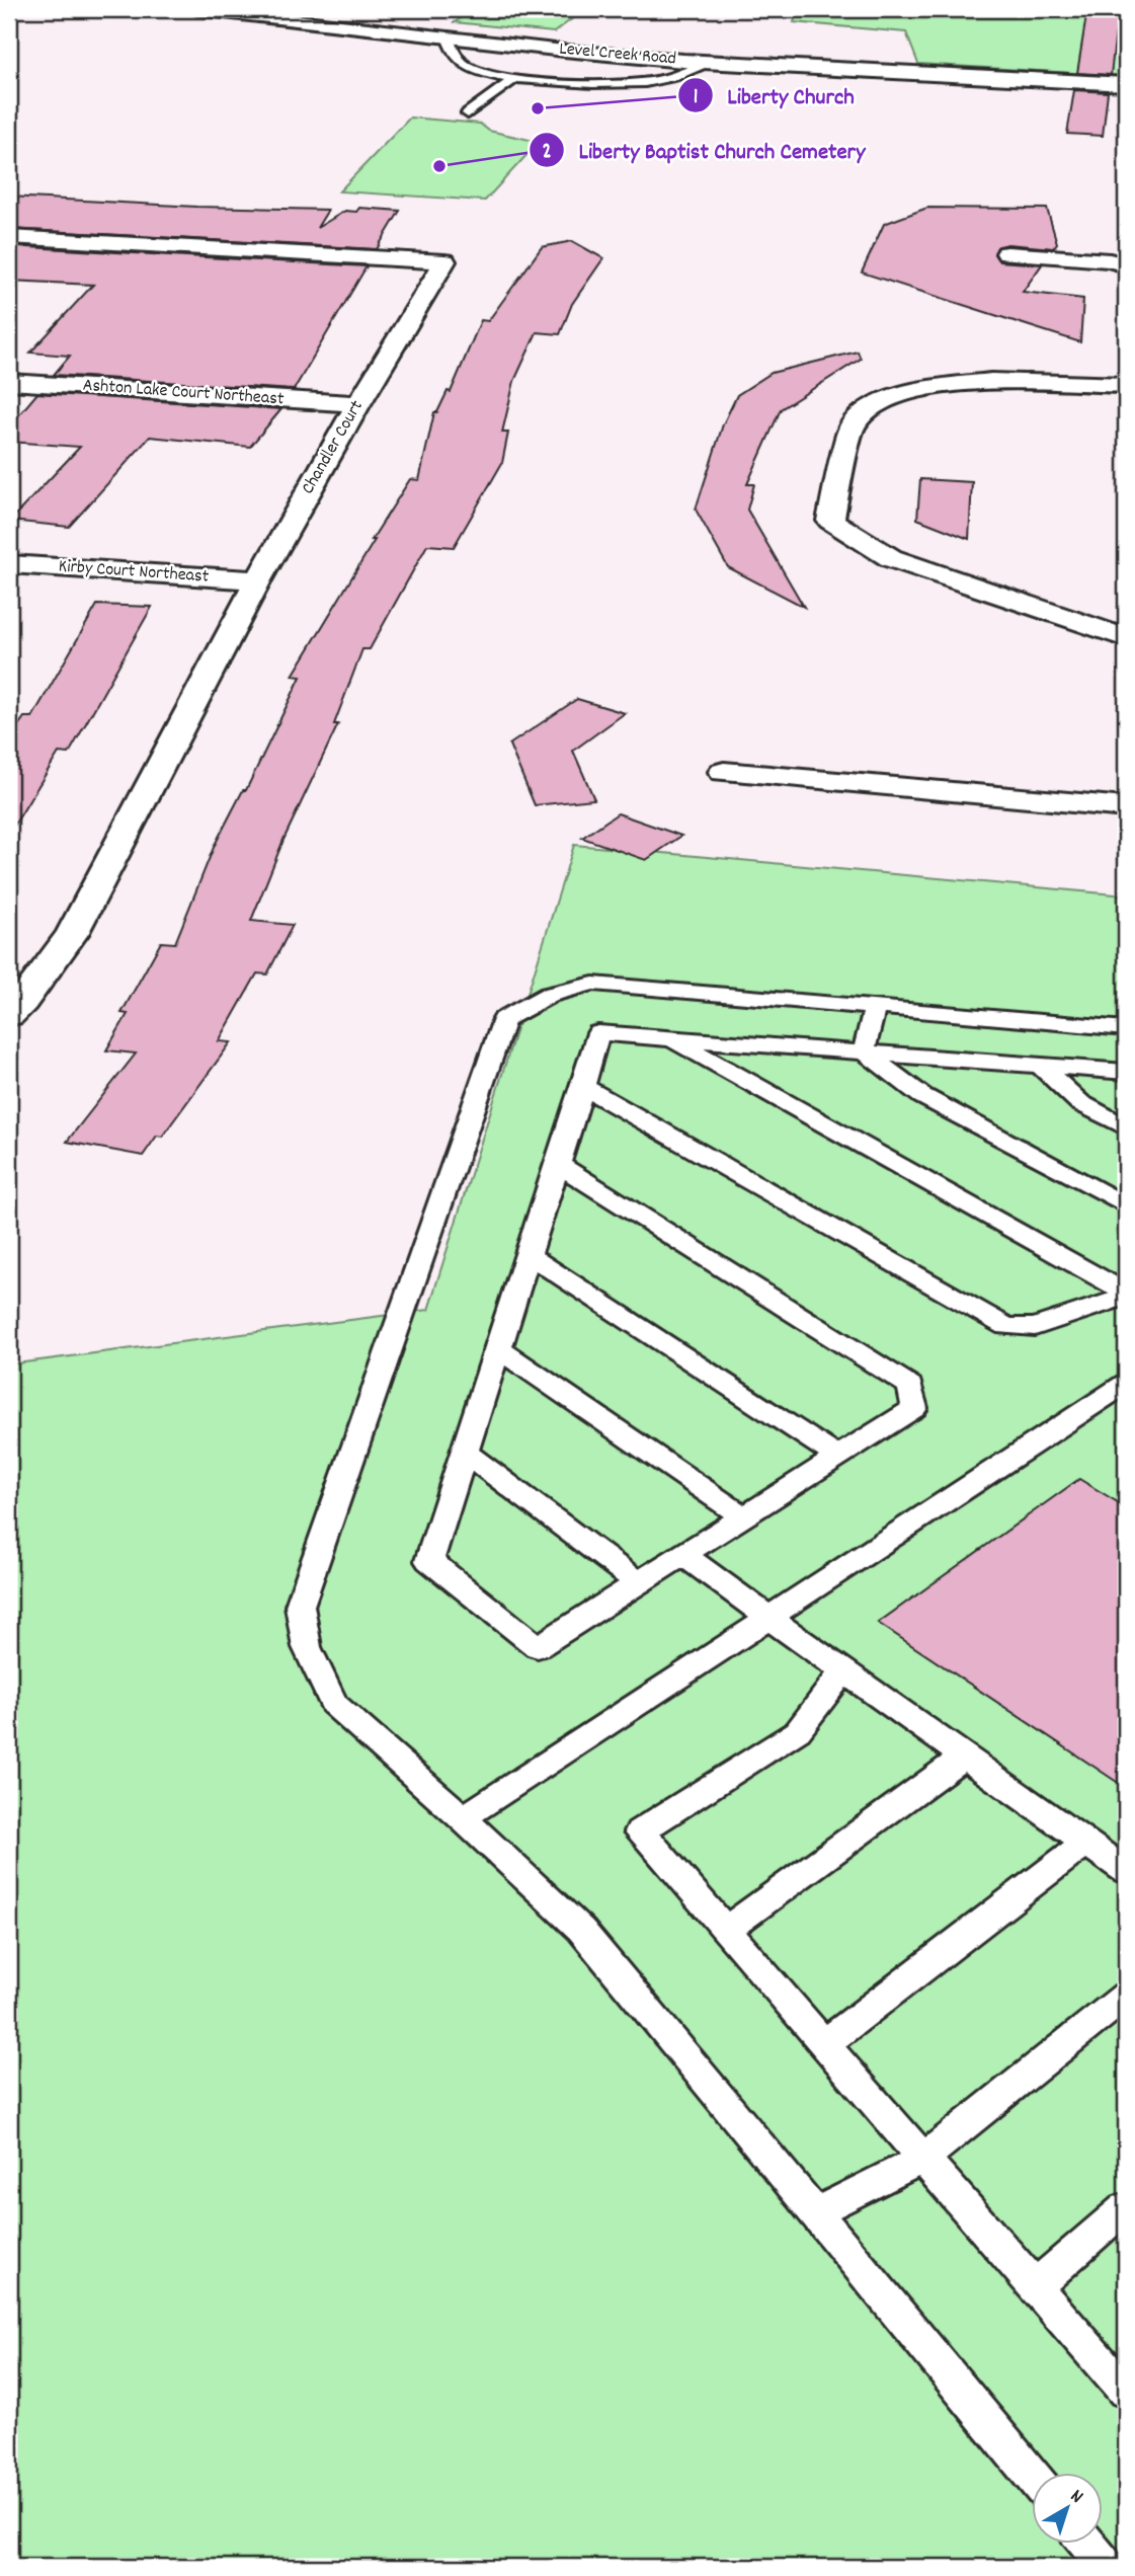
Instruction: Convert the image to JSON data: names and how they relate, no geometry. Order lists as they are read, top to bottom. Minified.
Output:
{"streets":{"street":["Level Creek Road","Ashton Lake Court Northeast","Chandler Court","Kirby Court Northeast"]},"crossings":[["Ashton Lake Court Northeast","Chandler Court"],["Chandler Court","Kirby Court Northeast"]],"places":["Liberty Church","Liberty Baptist Church Cemetery"],"north":"top right"}
